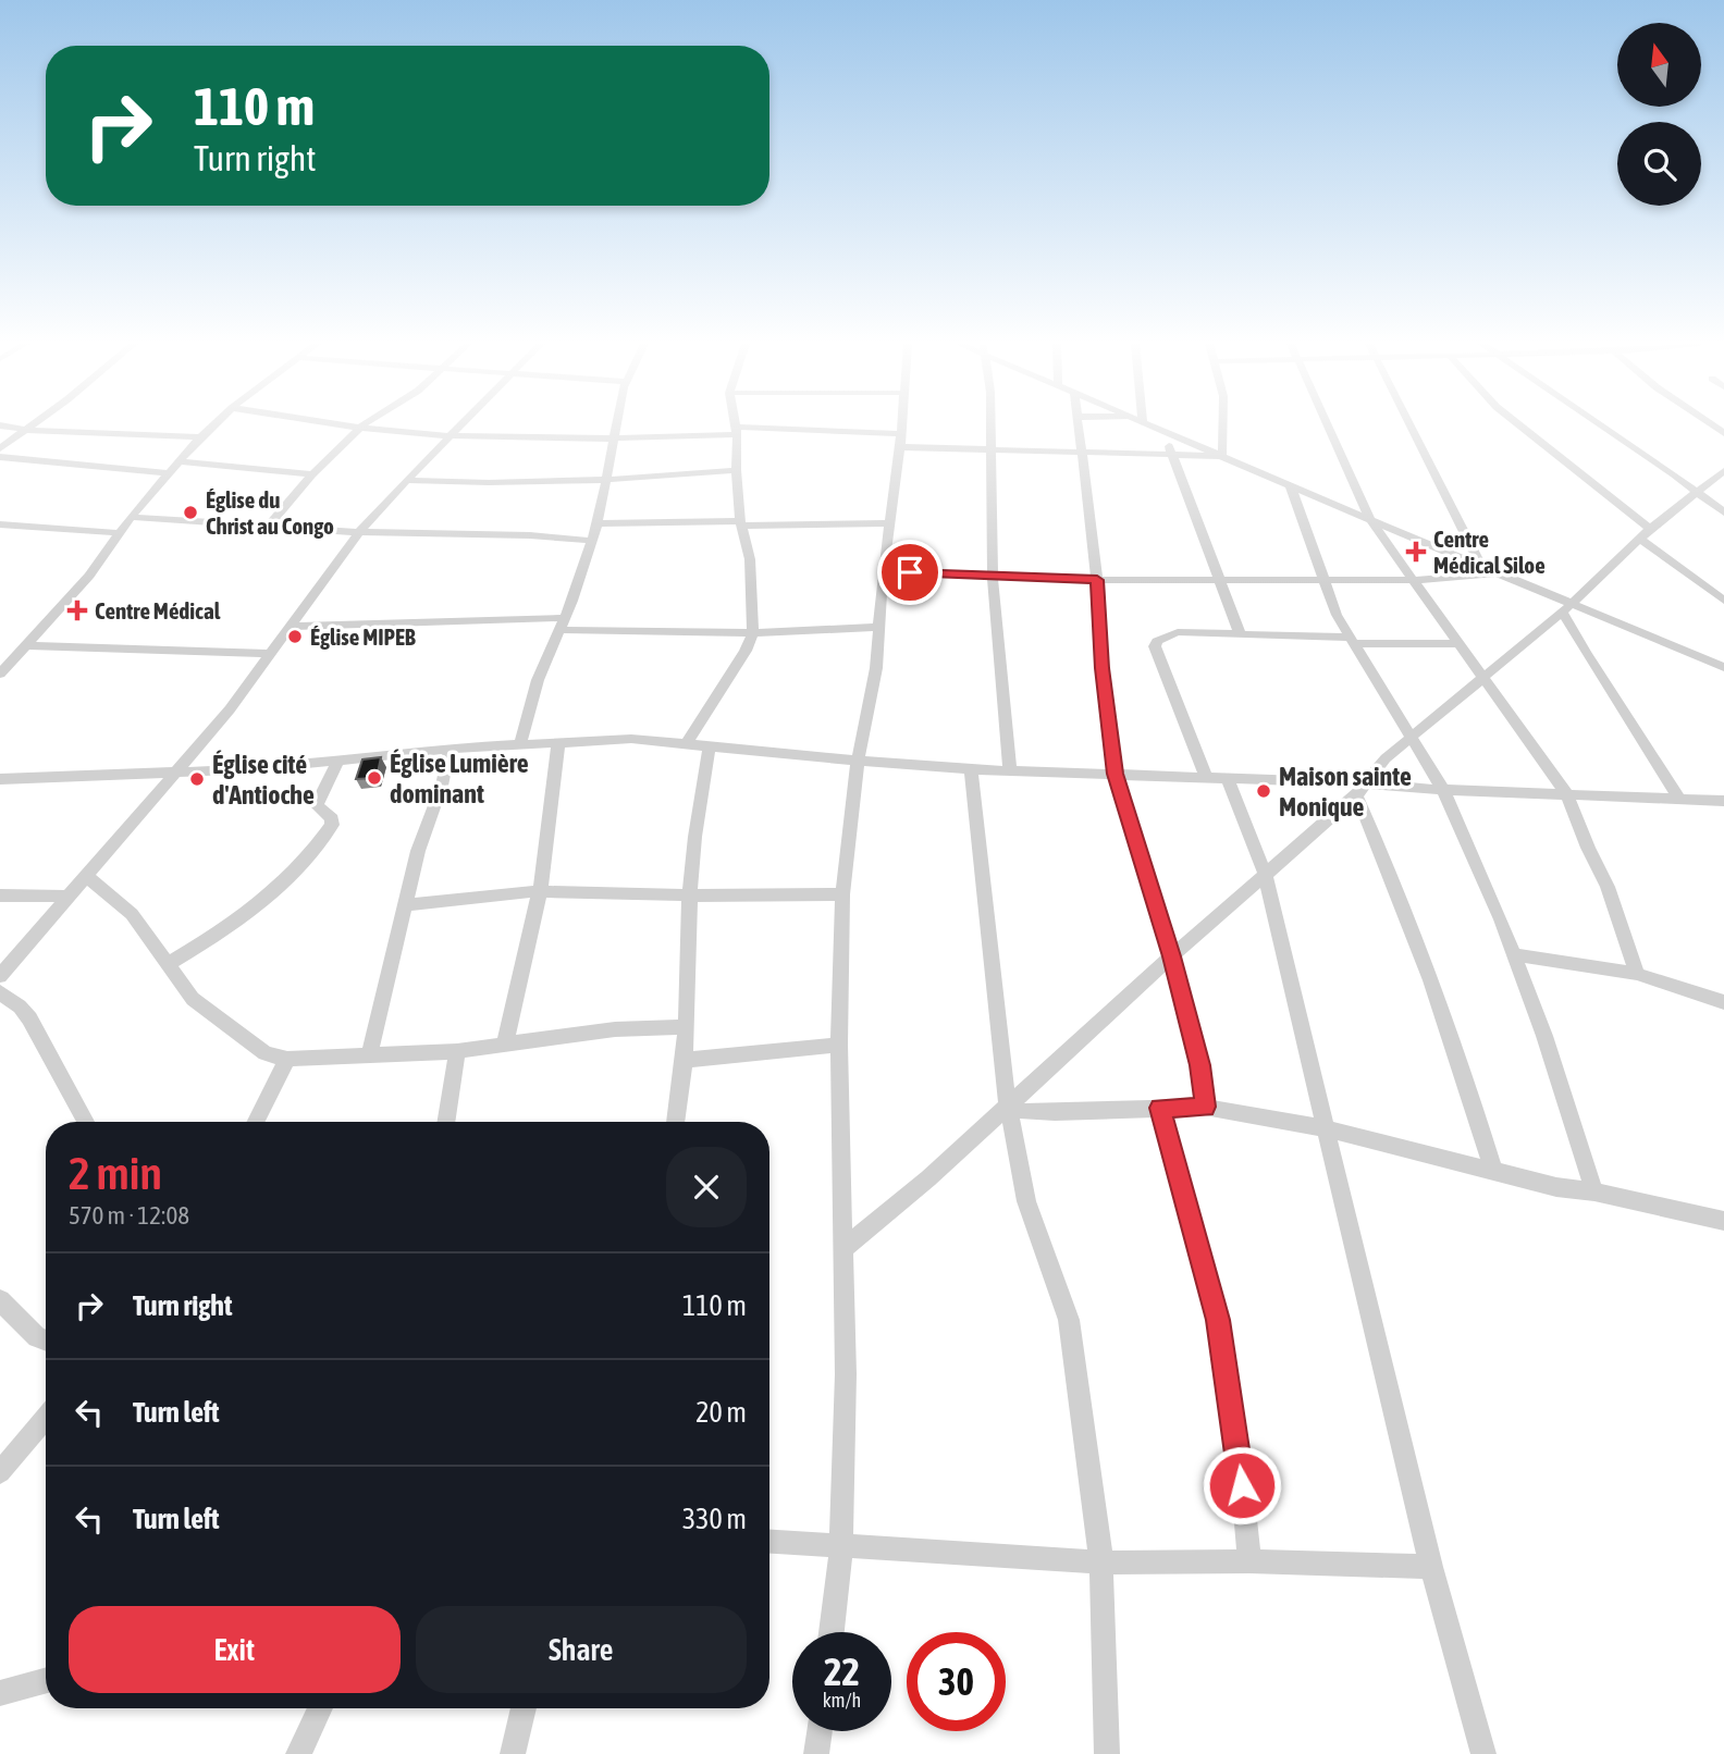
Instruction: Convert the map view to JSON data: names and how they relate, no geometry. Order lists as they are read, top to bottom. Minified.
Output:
{"places":{"other":["Église du Christ au Congo","Église MIPEB","Église Lumière dominant","Église cité d'Antioche","Maison sainte Monique"],"health":["Centre Médical Siloe","Centre Médical"]},"north":"top","page":{"turn":["110 m","Turn right"],"heading":["2 min","570 m · 12:08"],"list":[{"name":"Turn right","value":"110 m"},{"name":"Turn left","value":"20 m"},{"name":"Turn left","value":"330 m"}],"buttons":["Exit","Share"],"speed":"22 km/h","limit":"30"}}
